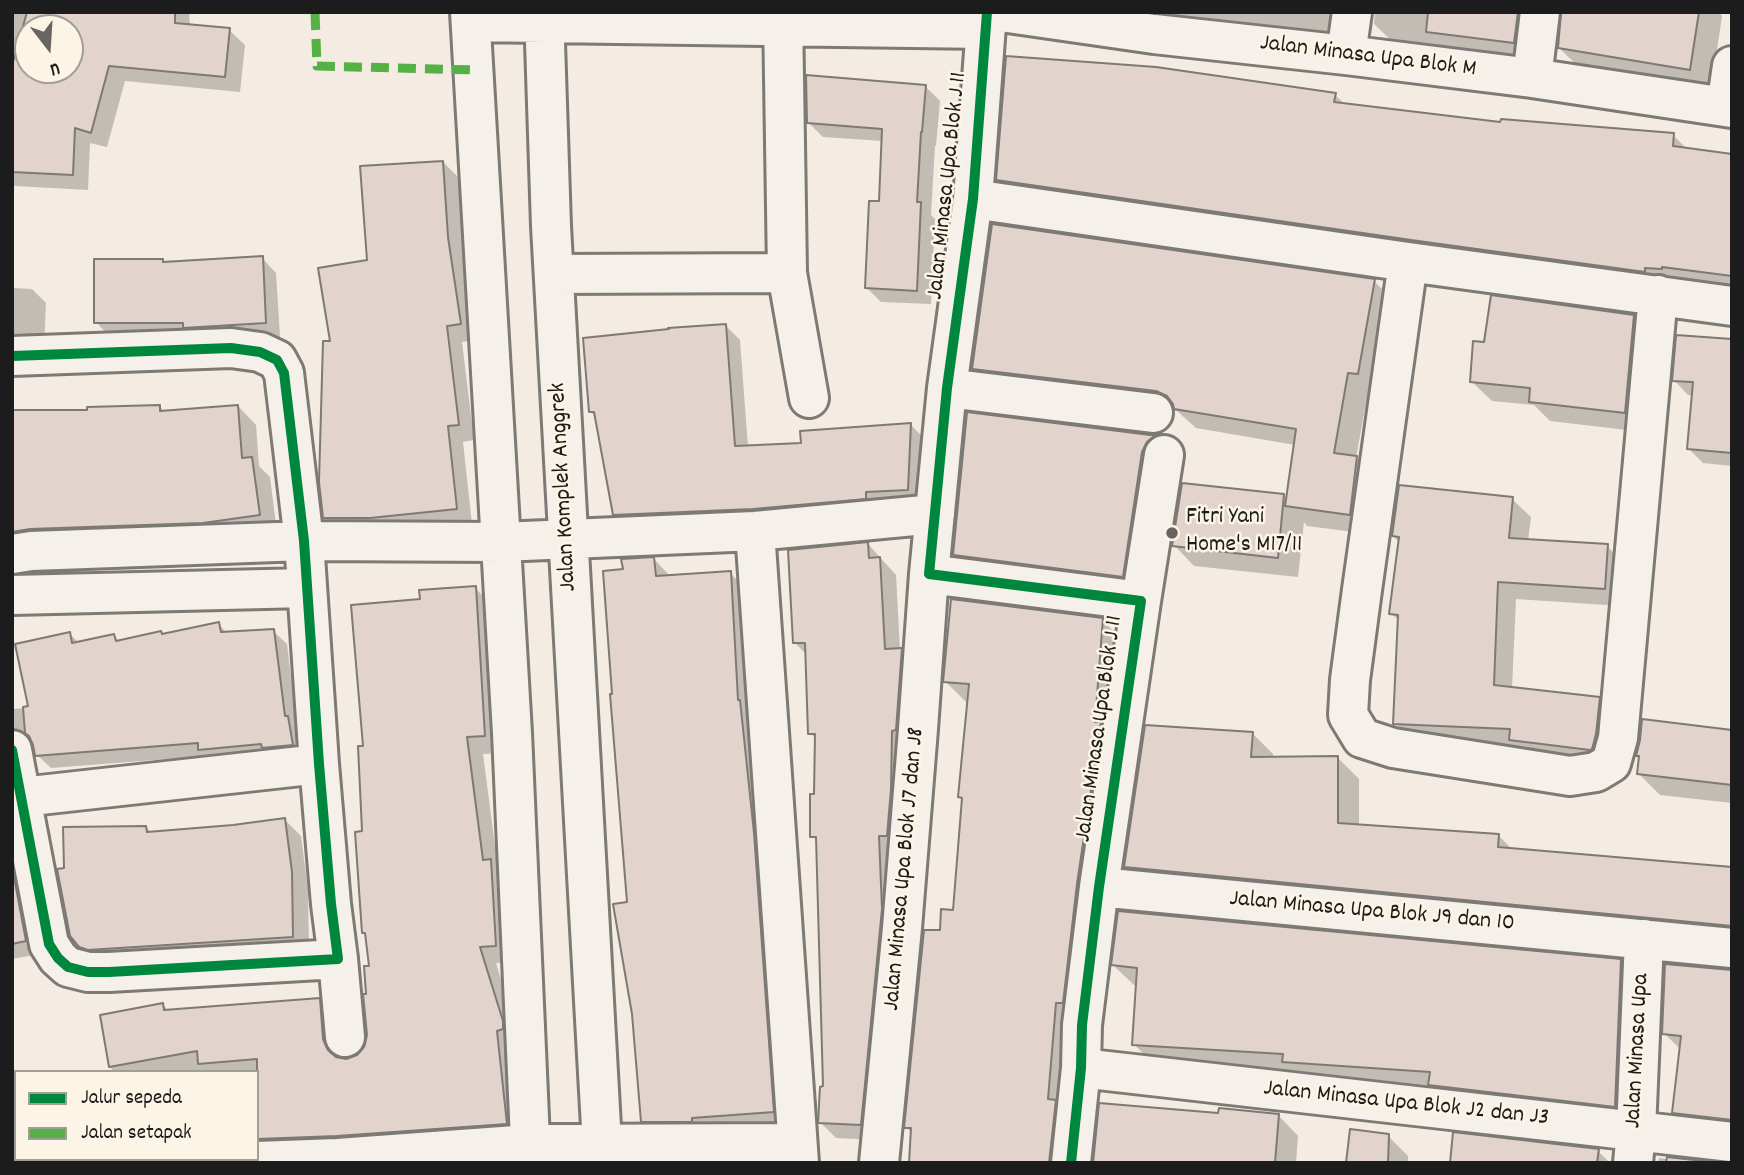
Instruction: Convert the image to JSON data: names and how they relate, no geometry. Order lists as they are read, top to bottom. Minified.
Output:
{"streets":{"street":["Jalan Minasa Upa Blok M","Jalan Minasa Upa Blok J 11","Jalan Komplek Anggrek","Jalan Minasa Upa Blok J7 dan J8","Jalan Minasa Upa Blok J9 dan 10","Jalan Minasa Upa","Jalan Minasa Upa Blok J2 dan J3"]},"crossings":[["Jalan Minasa Upa Blok M","Jalan Minasa Upa Blok J 11"],["Jalan Minasa Upa Blok M","Jalan Komplek Anggrek"],["Jalan Minasa Upa Blok J 11","Jalan Minasa Upa Blok J7 dan J8"],["Jalan Minasa Upa Blok J 11","Jalan Minasa Upa Blok J9 dan 10"],["Jalan Minasa Upa Blok J 11","Jalan Minasa Upa Blok J2 dan J3"],["Jalan Minasa Upa Blok J9 dan 10","Jalan Minasa Upa"],["Jalan Minasa Upa","Jalan Minasa Upa Blok J2 dan J3"]],"places":["Fitri Yani Home's M17/11"],"legend":["Jalur sepeda","Jalan setapak"],"north":"bottom"}
